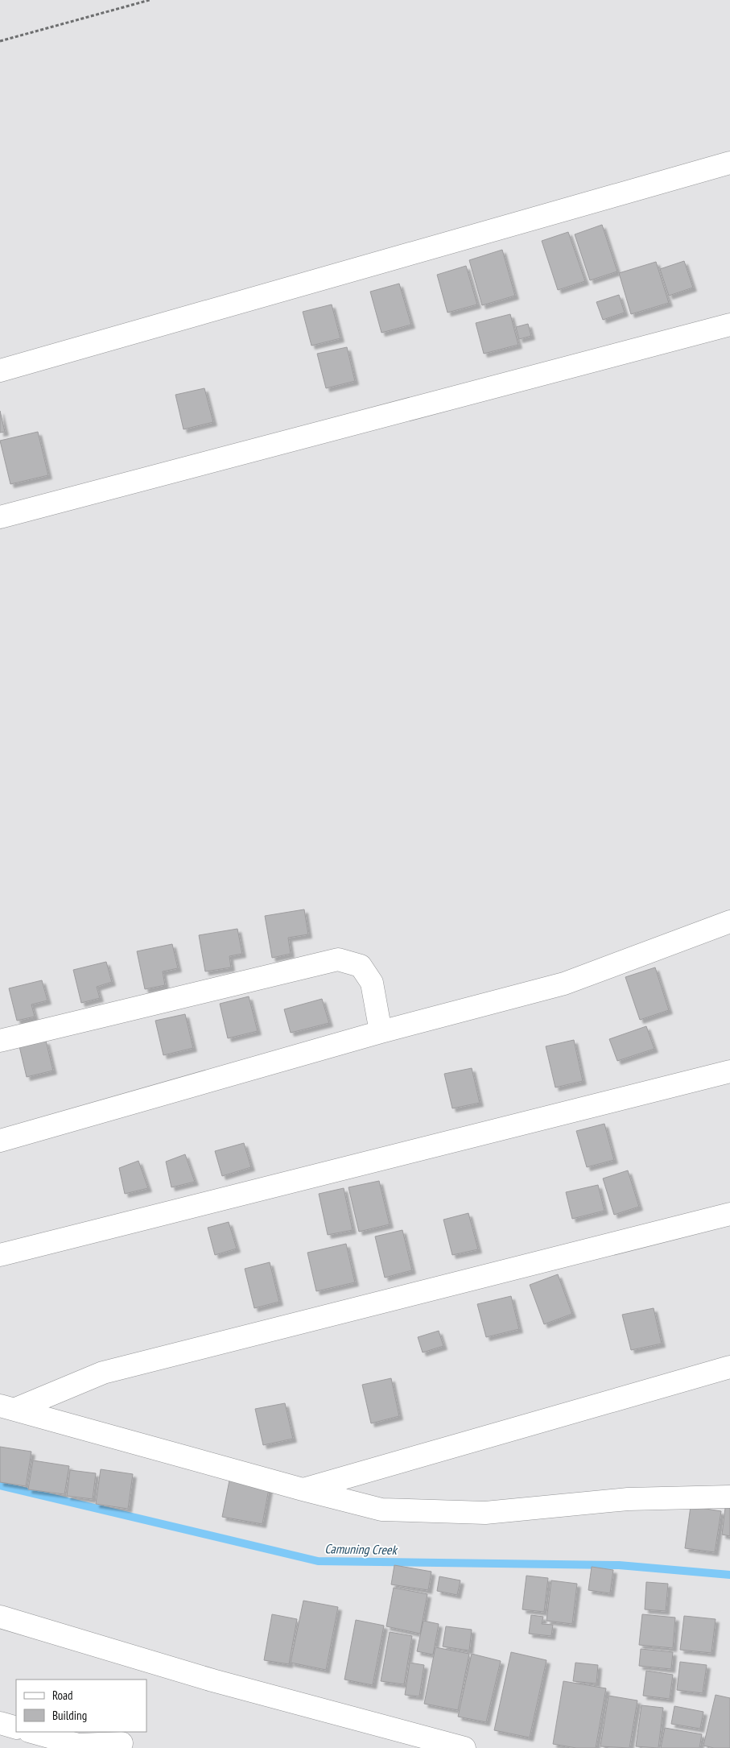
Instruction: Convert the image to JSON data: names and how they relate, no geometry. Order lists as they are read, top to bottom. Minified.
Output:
{"water":["Camuning Creek"],"legend":["Road","Building"]}
